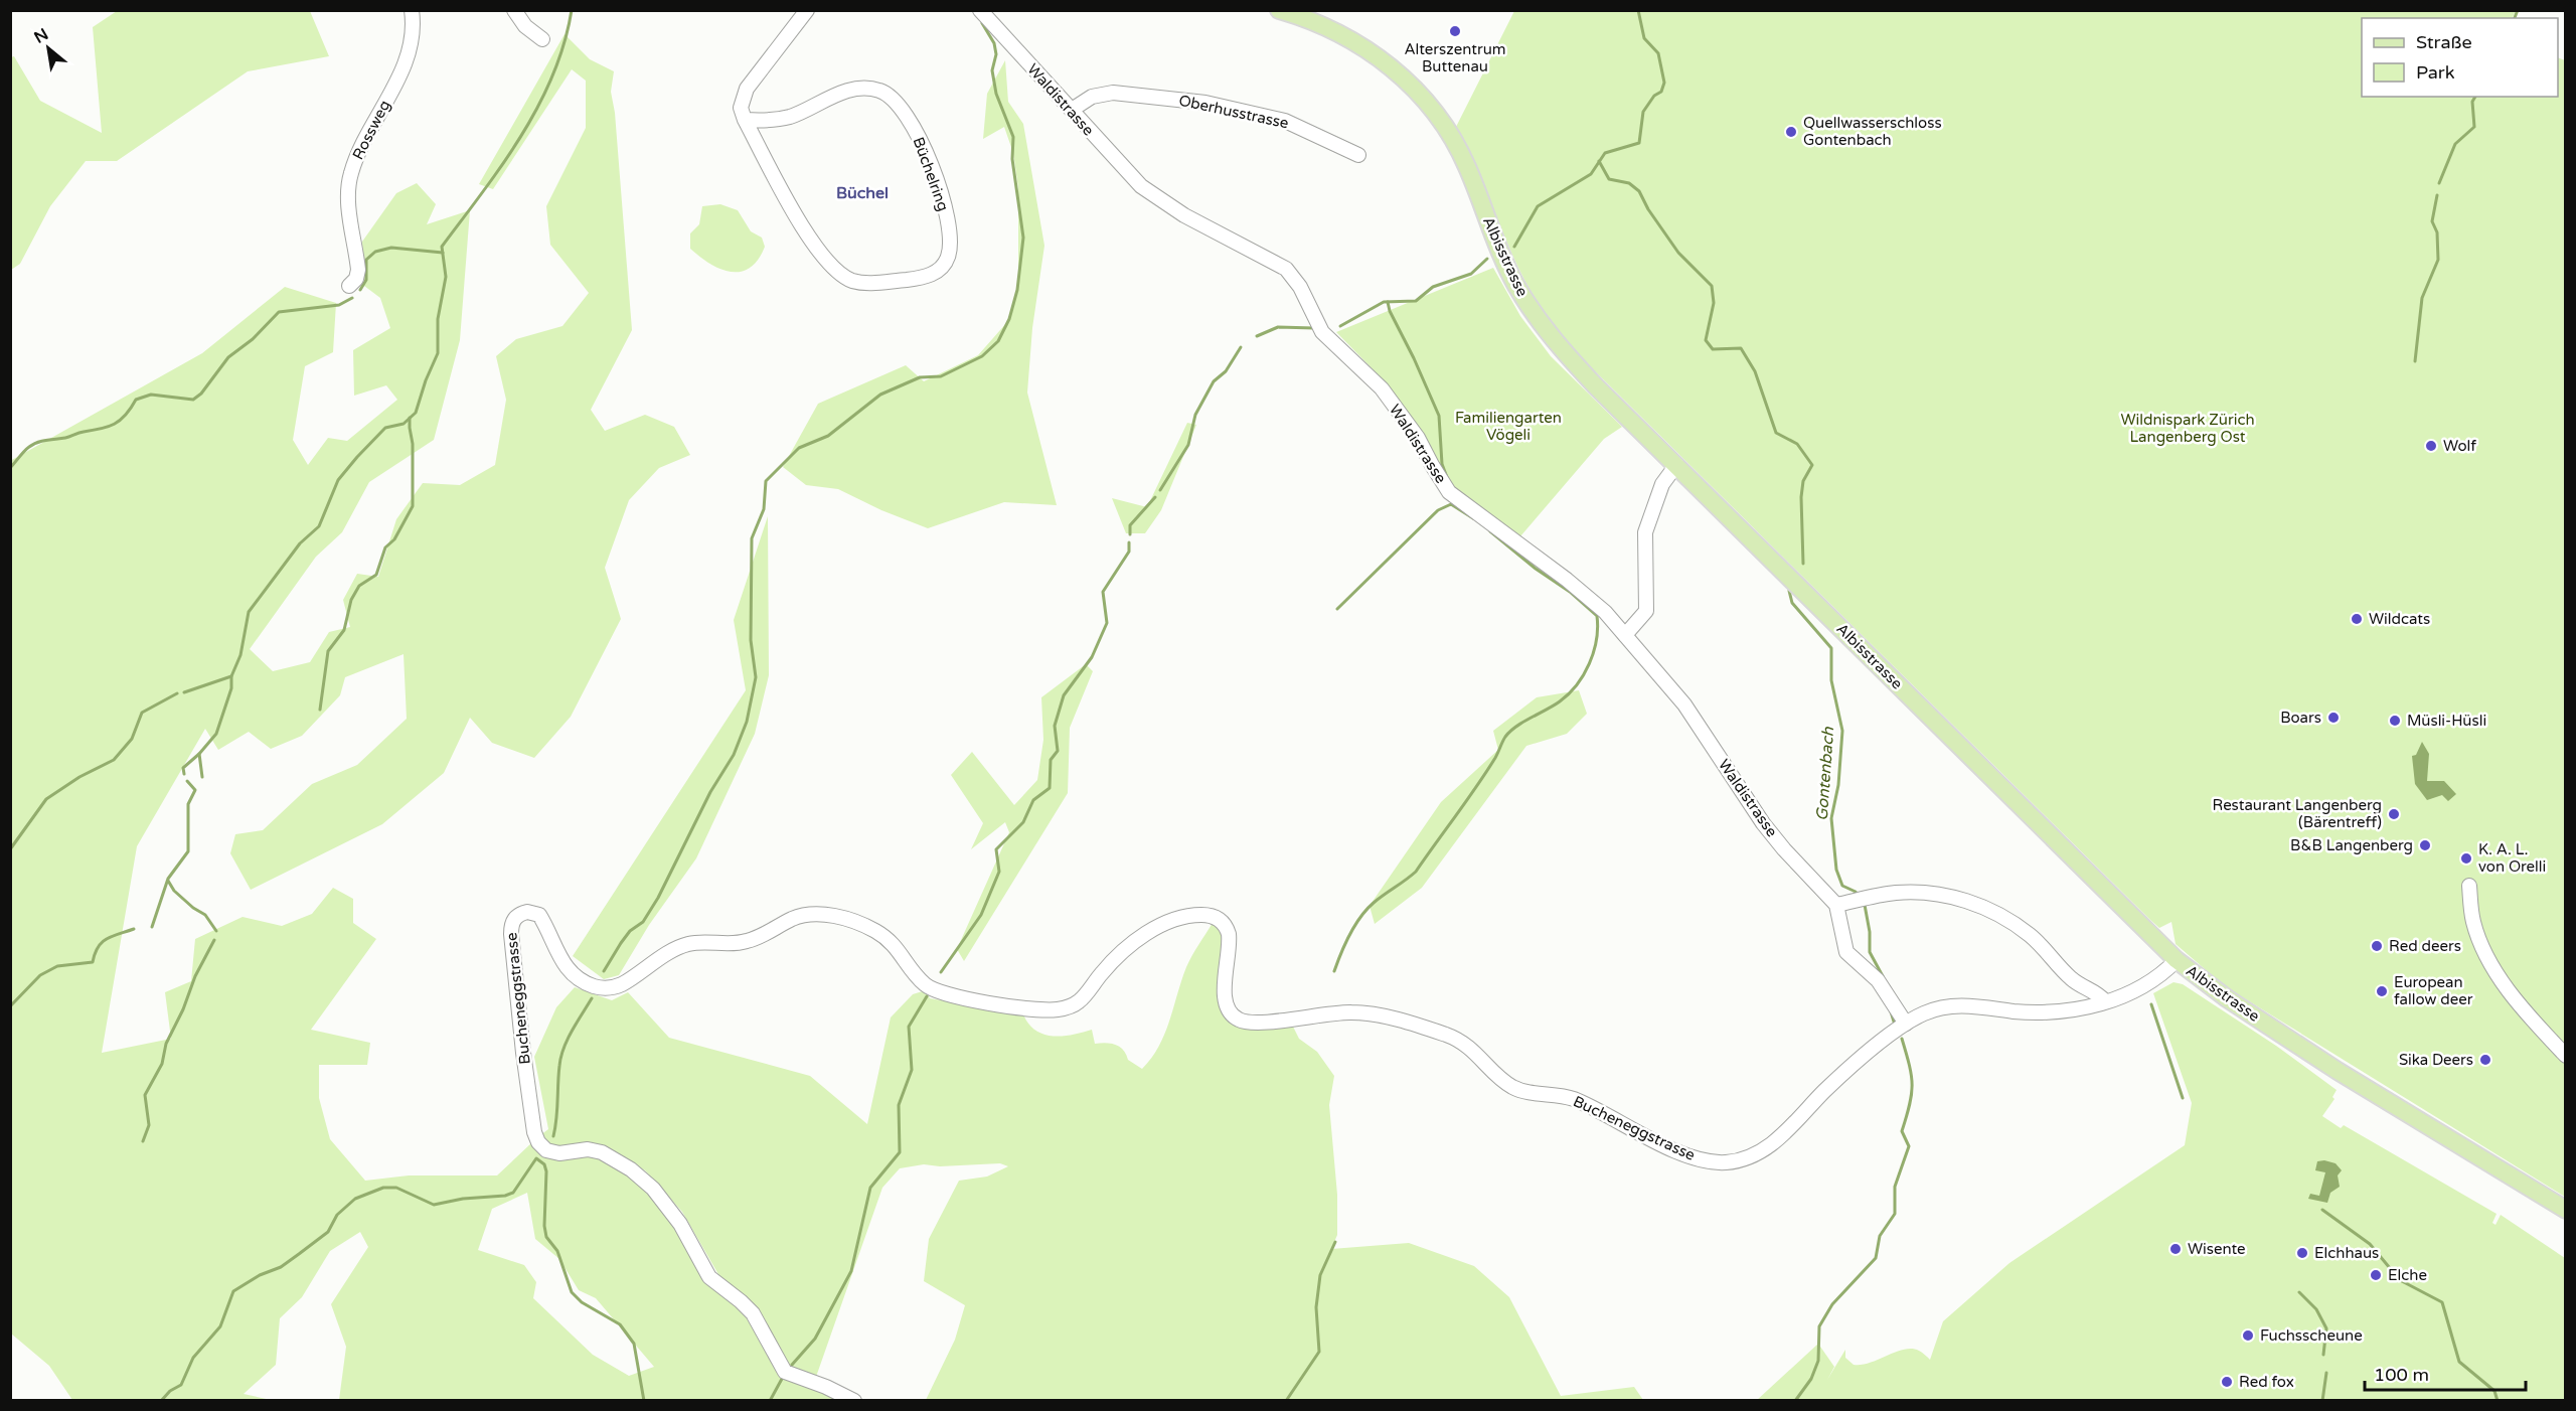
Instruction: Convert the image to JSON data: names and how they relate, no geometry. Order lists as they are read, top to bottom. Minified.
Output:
{"streets":{"main road":["Albisstrasse"],"street":["Waldistrasse","Oberhusstrasse","Rossweg","Büchelring","Bucheneggstrasse"]},"crossings":[["Waldistrasse","Oberhusstrasse"],["Albisstrasse","Bucheneggstrasse"]],"districts":["Büchel"],"water":["Gontenbach"],"parks":["Familiengarten Vögeli","Wildnispark Zürich Langenberg Ost"],"places":["Alterszentrum Buttenau","Quellwasserschloss Gontenbach","Wolf","Wildcats","Boars","Müsli-Hüsli","Restaurant Langenberg (Bärentreff)","B&B Langenberg","K. A. L. von Orelli","Red deers","European fallow deer","Sika Deers","Wisente","Elchhaus","Elche","Fuchsscheune","Red fox"],"legend":["Straße","Park"],"scale_bar":"100 m","north":"top left"}
